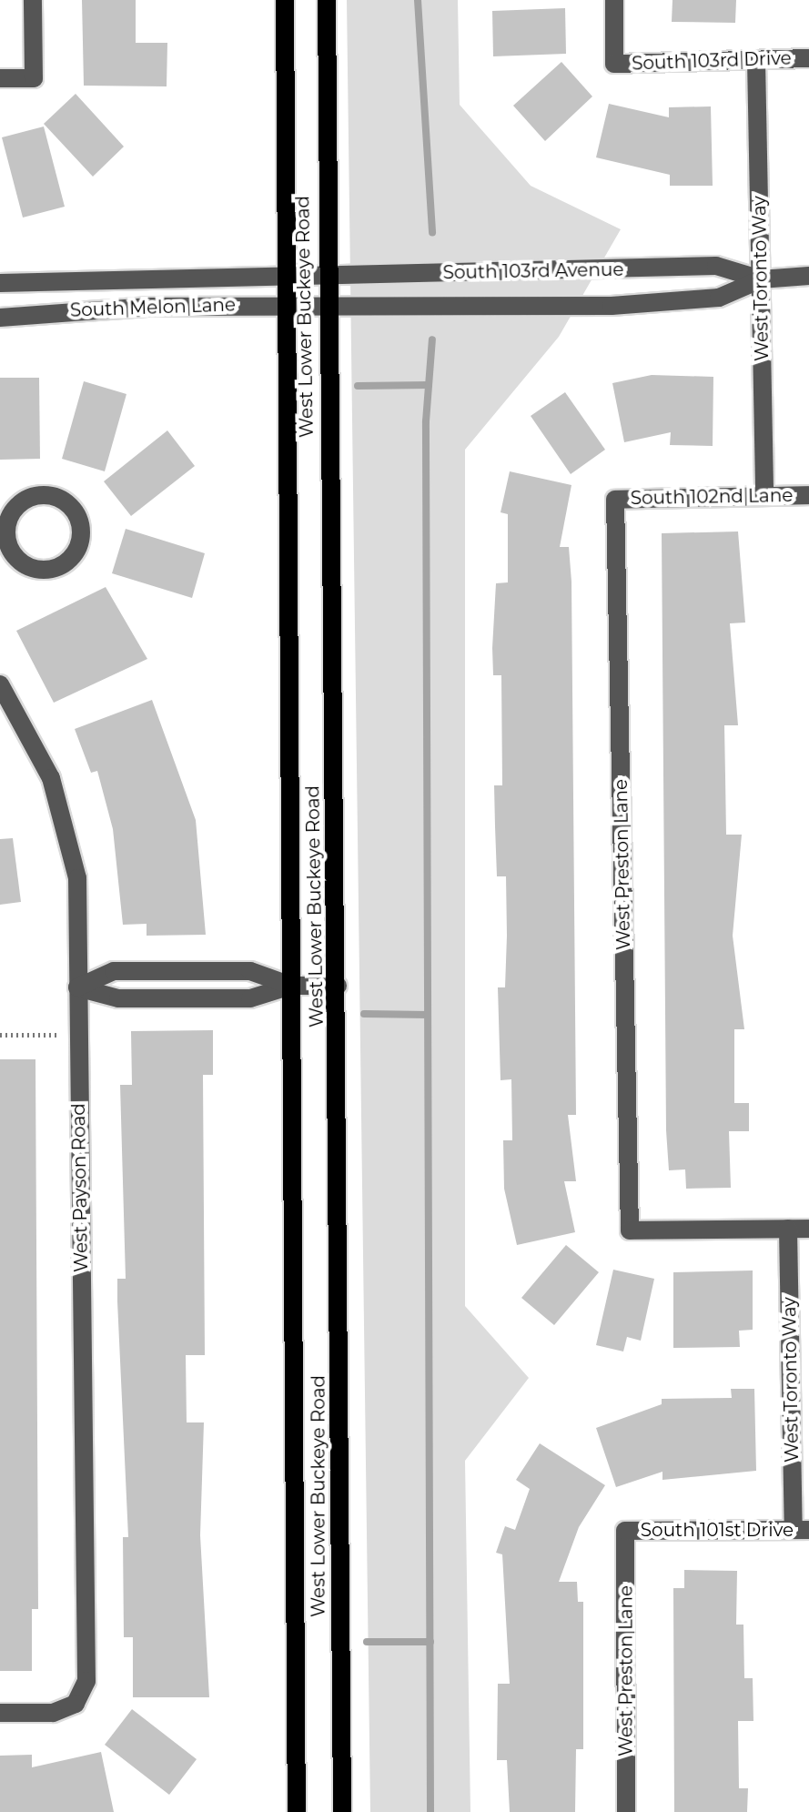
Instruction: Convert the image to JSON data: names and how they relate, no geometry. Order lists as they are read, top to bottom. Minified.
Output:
{"streets":{"main road":["West Lower Buckeye Road"],"street":["South 103rd Drive","South 103rd Avenue","West Toronto Way","South Melon Lane","South 102nd Lane","West Preston Lane","West Payson Road","South 101st Drive"]},"crossings":[["South 103rd Drive","West Toronto Way"],["South 103rd Avenue","West Toronto Way"],["South 103rd Avenue","South Melon Lane"],["South 103rd Avenue","West Lower Buckeye Road"],["West Toronto Way","South 102nd Lane"],["West Toronto Way","West Preston Lane"],["West Toronto Way","South 101st Drive"],["South Melon Lane","West Lower Buckeye Road"],["South 102nd Lane","West Preston Lane"],["West Preston Lane","South 101st Drive"]]}
